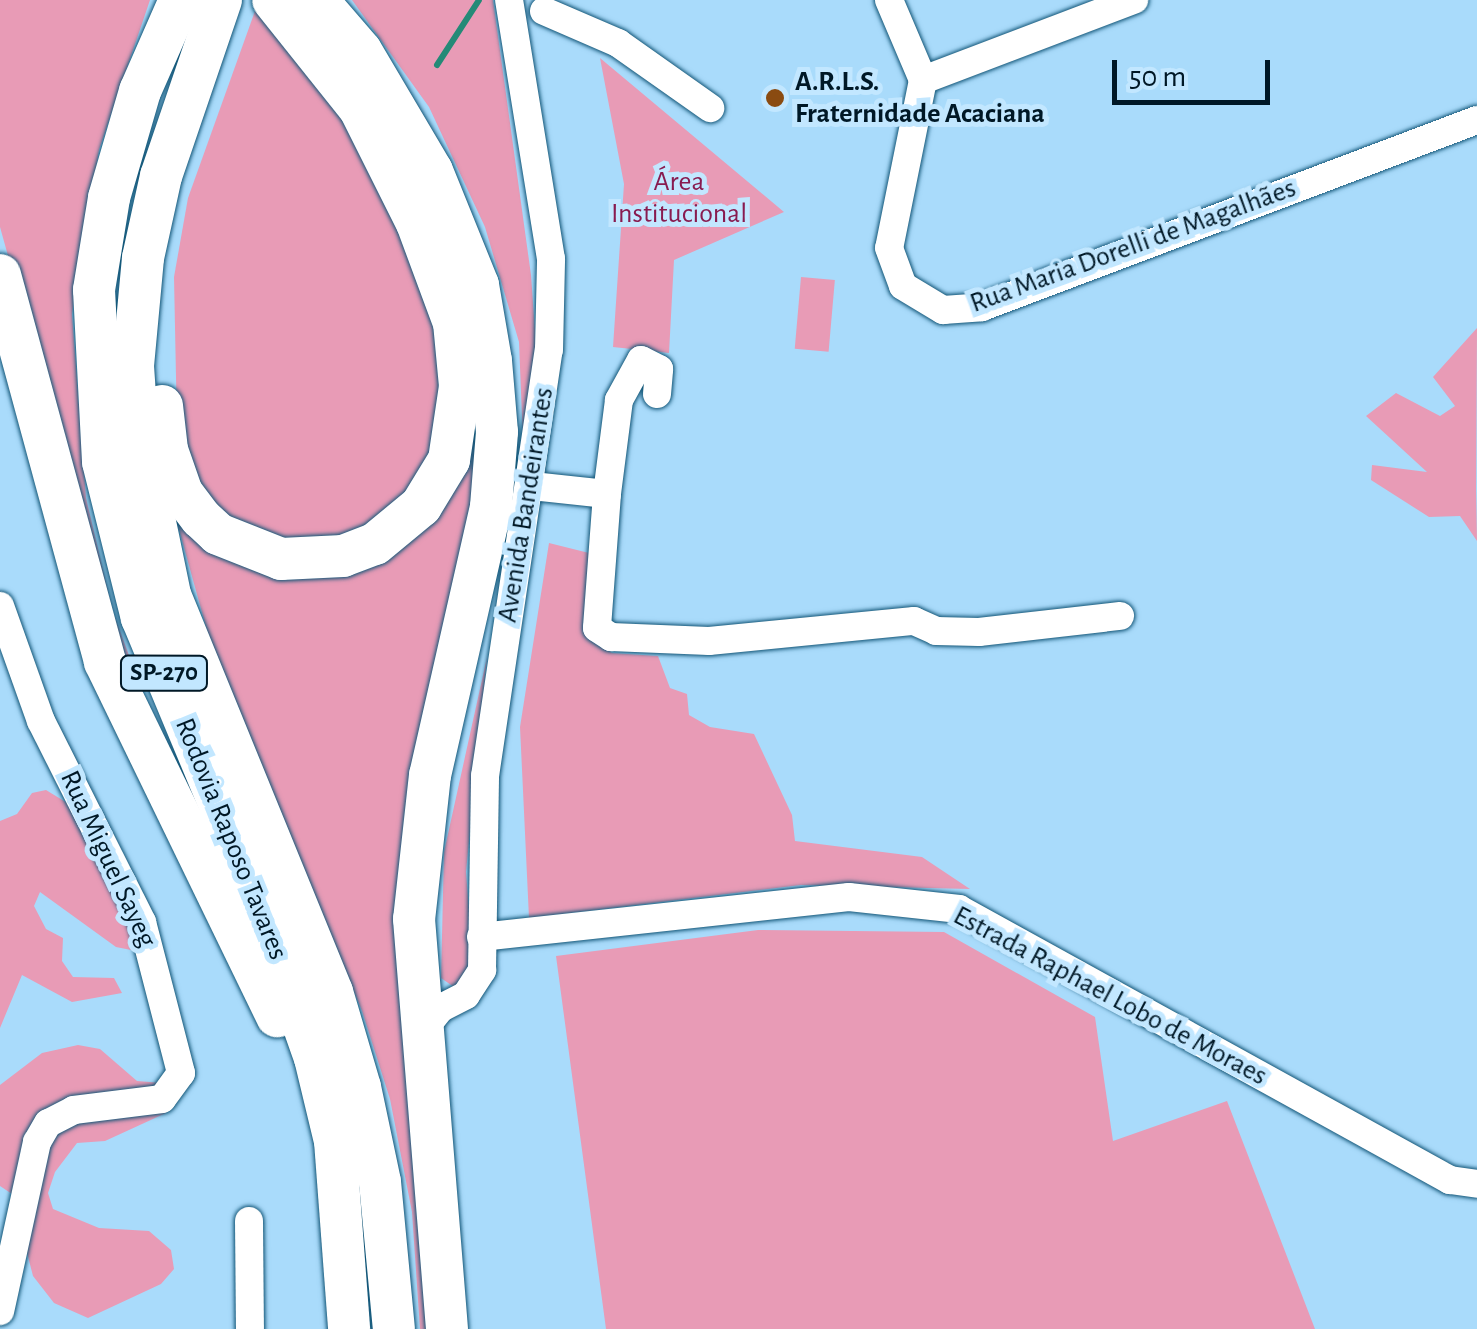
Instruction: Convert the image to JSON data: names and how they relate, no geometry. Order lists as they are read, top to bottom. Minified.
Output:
{"streets":{"highway":["SP-270","Rodovia Raposo Tavares"],"street":["Rua Maria Dorelli de Magalhães","Avenida Bandeirantes","Rua Miguel Sayeg","Estrada Raphael Lobo de Moraes"]},"crossings":[["Avenida Bandeirantes","Estrada Raphael Lobo de Moraes"]],"parks":["Área Institucional"],"places":["A.R.L.S. Fraternidade Acaciana"],"scale_bar":"50 m"}
